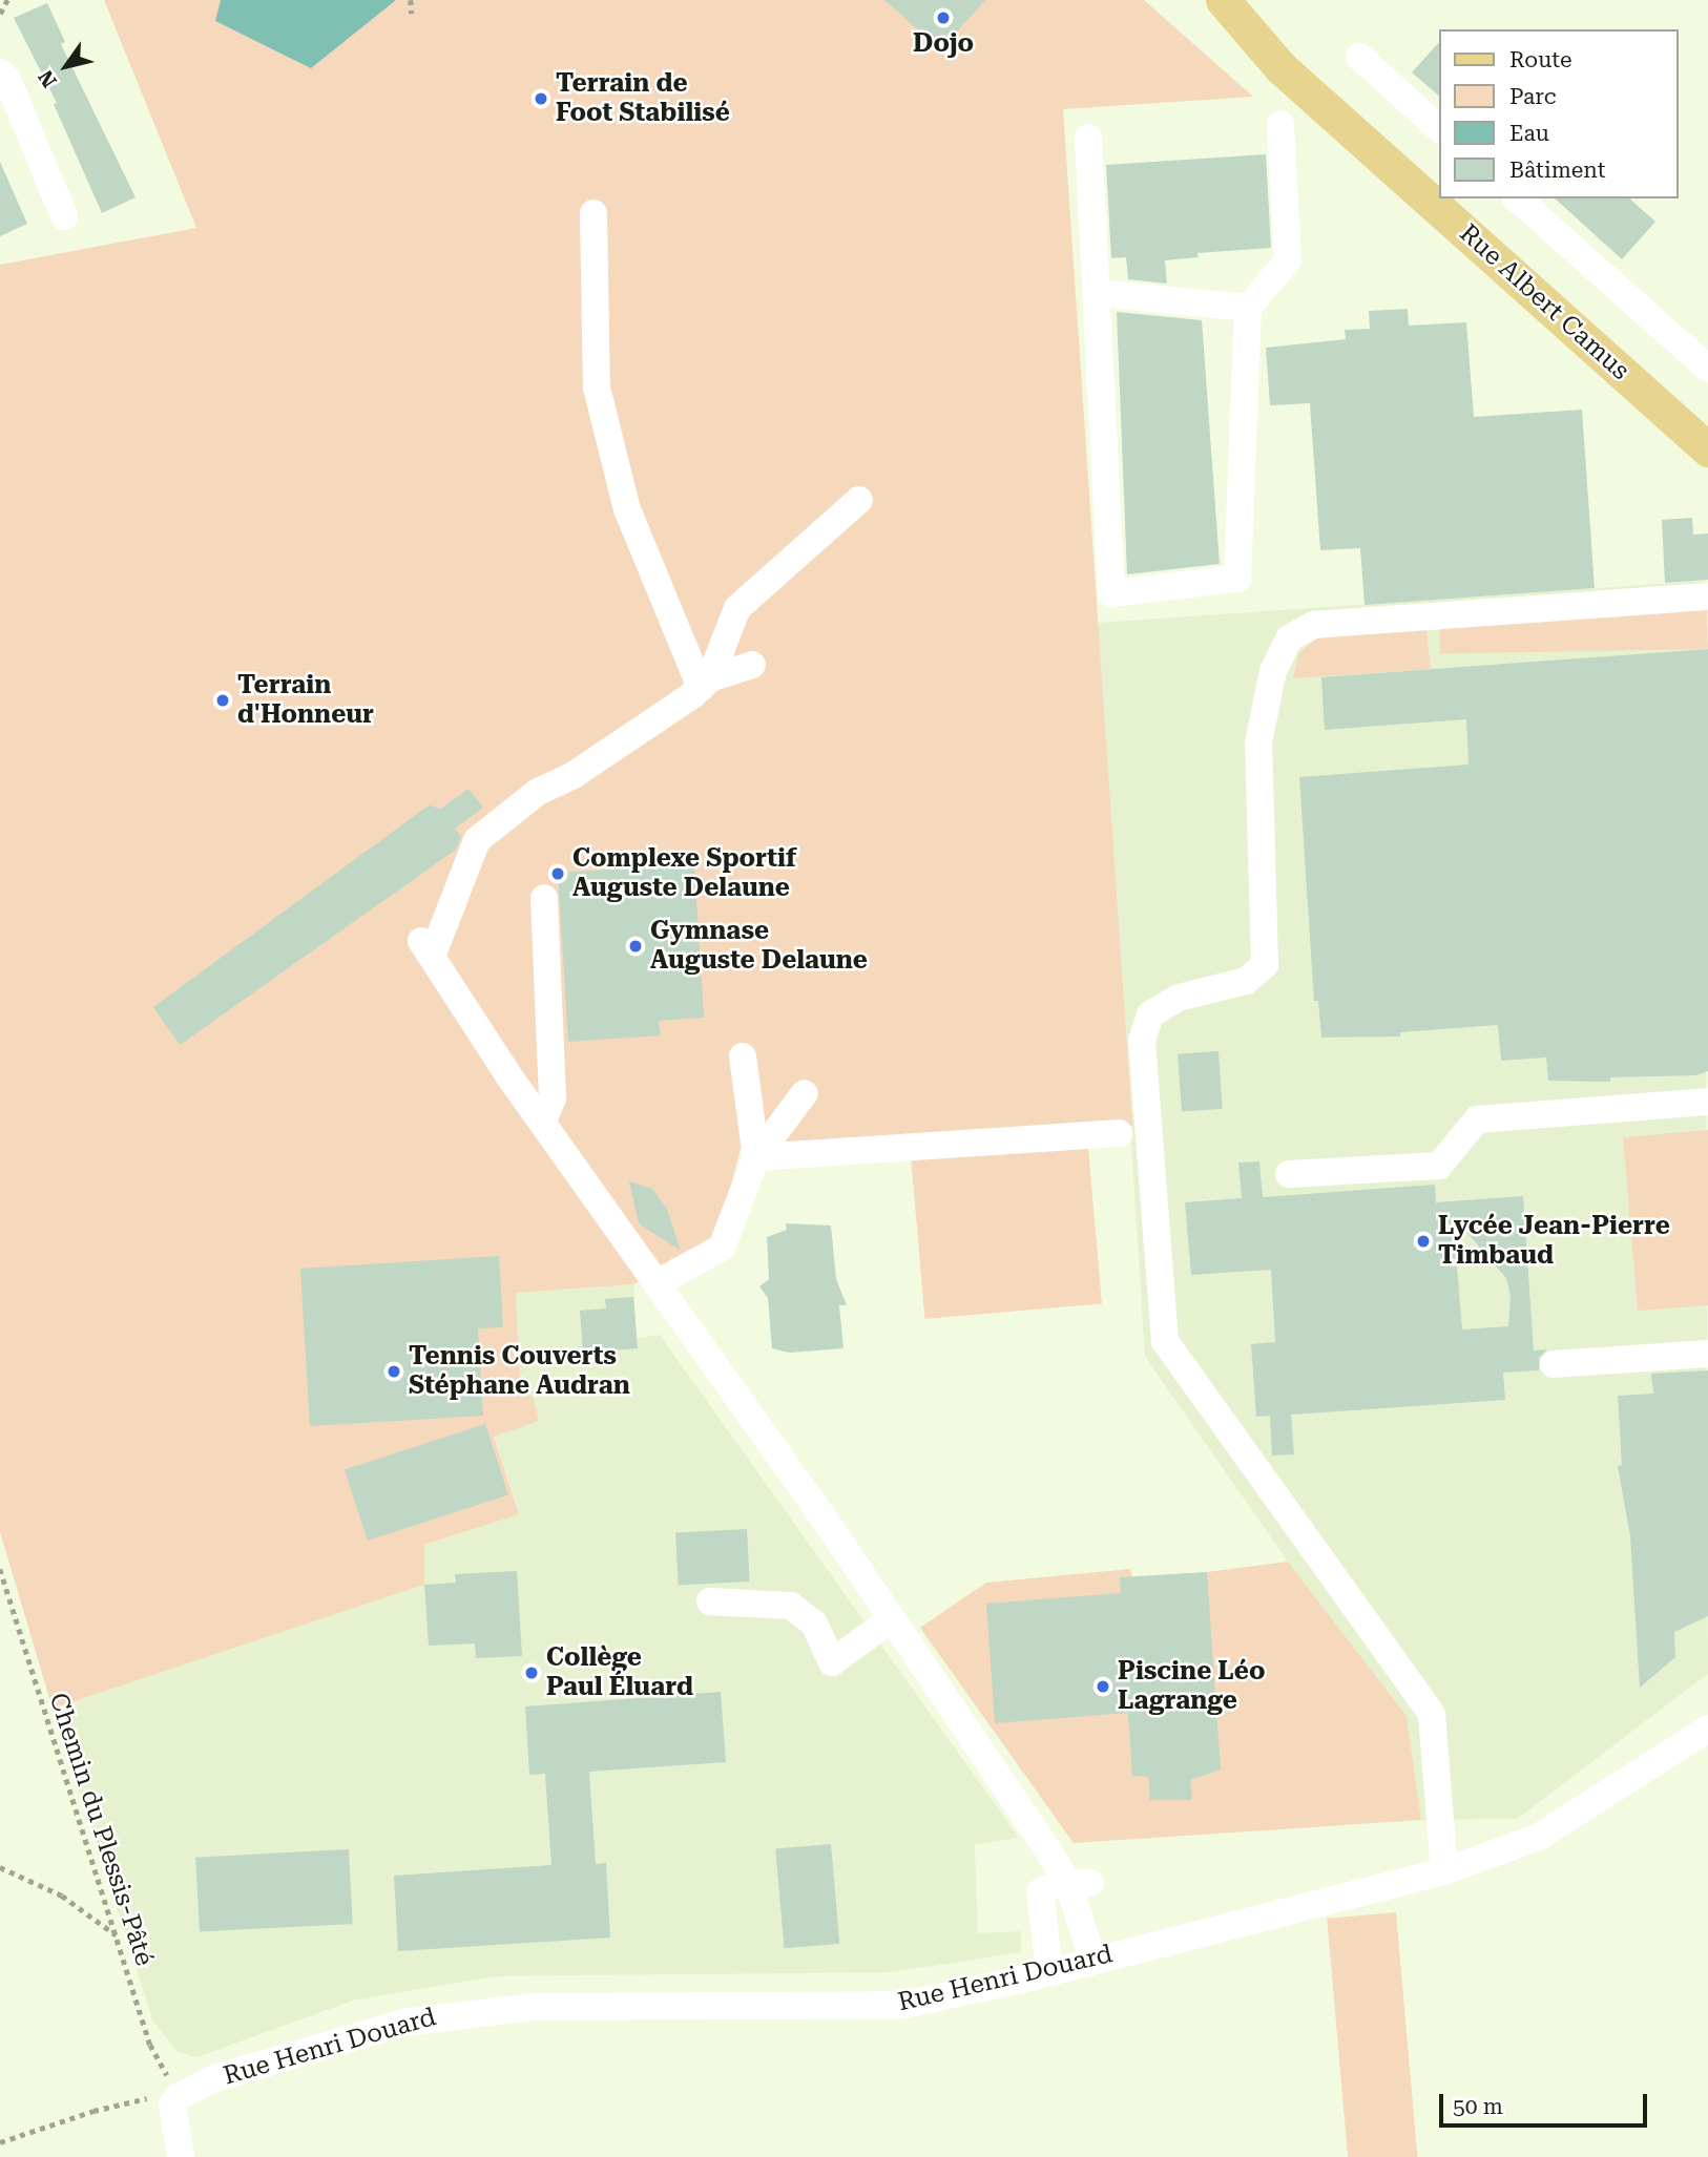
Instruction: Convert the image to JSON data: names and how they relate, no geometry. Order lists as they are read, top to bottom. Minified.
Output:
{"streets":{"main road":["Rue Albert Camus"],"street":["Rue Henri Douard"],"path":["Chemin du Plessis-Pâté"]},"crossings":[["Chemin du Plessis-Pâté","Rue Henri Douard"]],"places":["Dojo","Terrain de Foot Stabilisé","Terrain d'Honneur","Complexe Sportif Auguste Delaune","Gymnase Auguste Delaune","Lycée Jean-Pierre Timbaud","Tennis Couverts Stéphane Audran","Collège Paul Éluard","Piscine Léo Lagrange"],"legend":["Route","Parc","Eau","Bâtiment"],"scale_bar":"50 m","north":"bottom left"}
